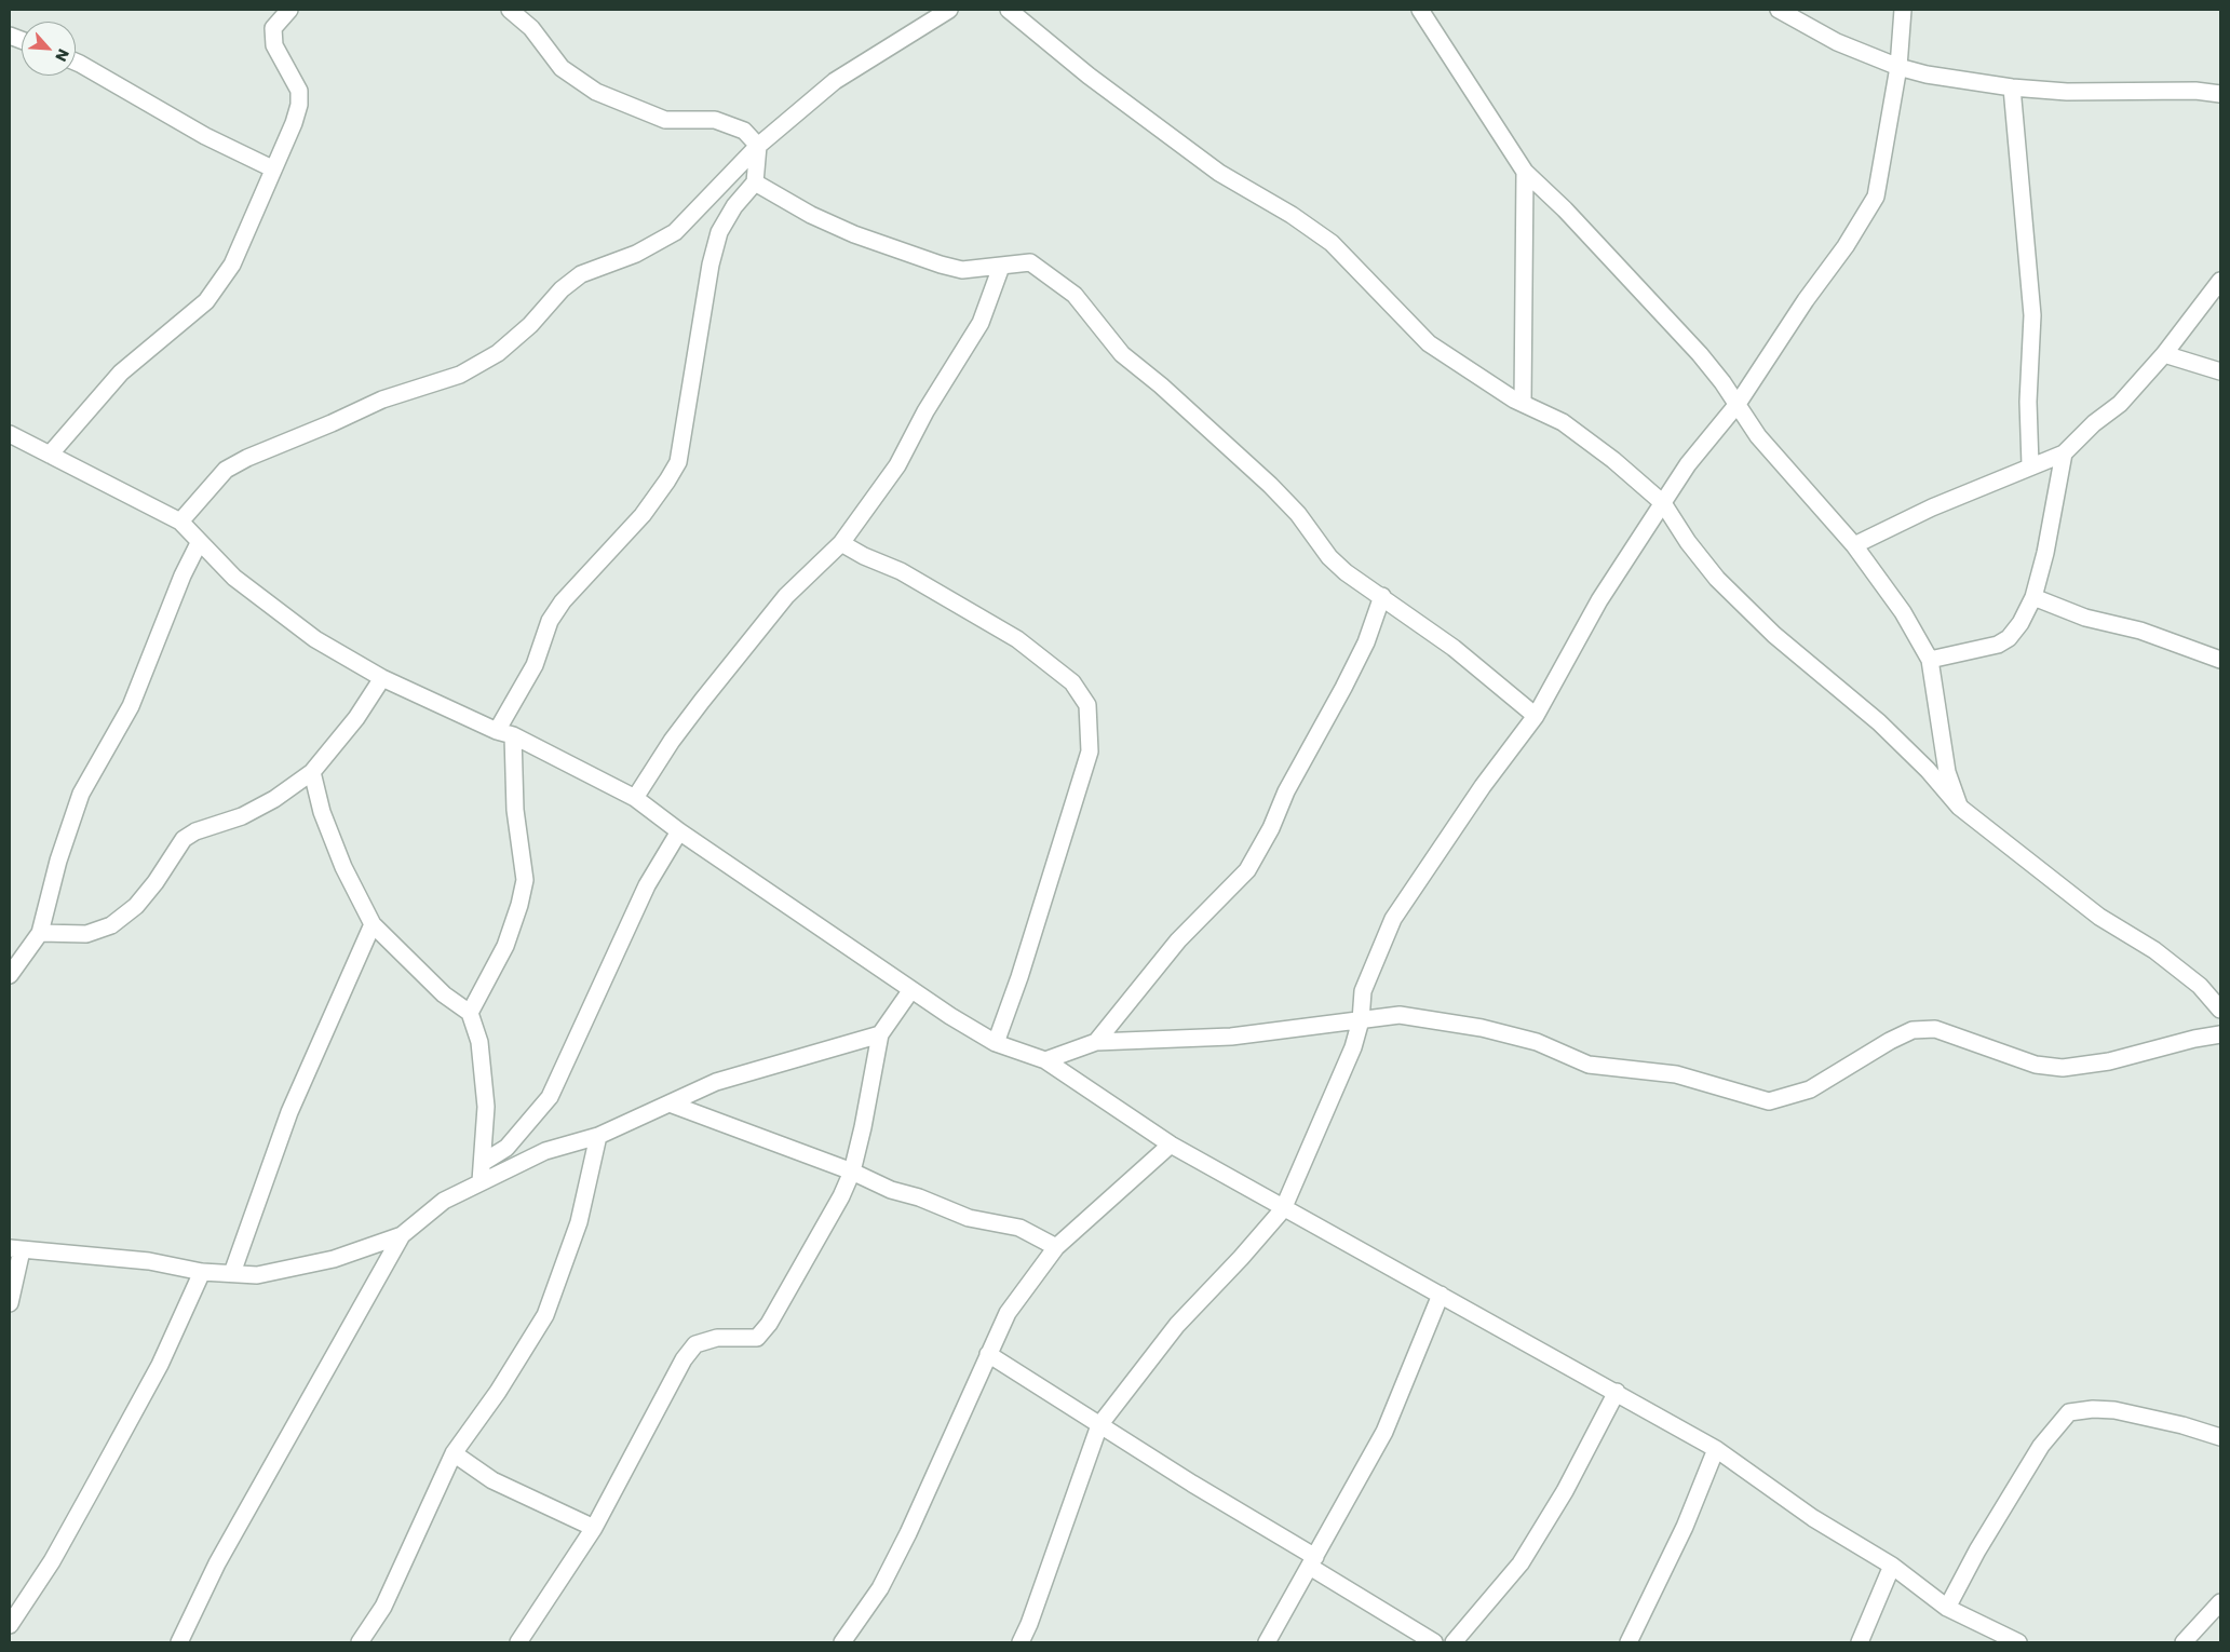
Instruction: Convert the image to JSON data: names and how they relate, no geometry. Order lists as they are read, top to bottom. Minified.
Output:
{"north":"bottom right"}
